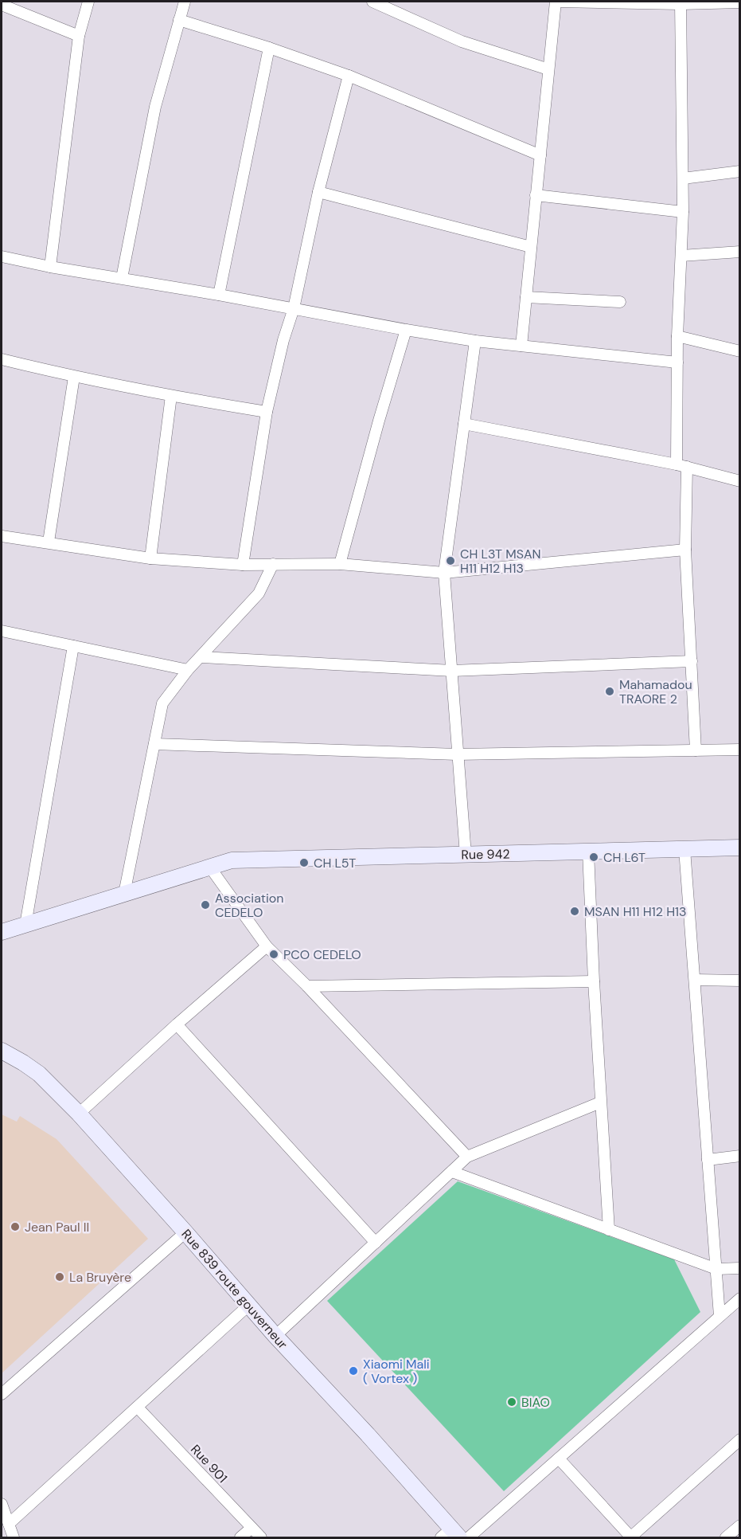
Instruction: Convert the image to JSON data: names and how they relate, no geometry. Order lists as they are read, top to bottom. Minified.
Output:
{"streets":{"street":["Rue 942","Rue 839 route gouverneur","Rue 901"]},"places":["CH L3T MSAN H11 H12 H13","Mahamadou TRAORE 2","CH L6T","CH L5T","Association CEDELO","MSAN H11 H12 H13","PCO CEDELO","Jean Paul II","La Bruyère","Xiaomi Mali ( Vortex )","BIAO"]}
